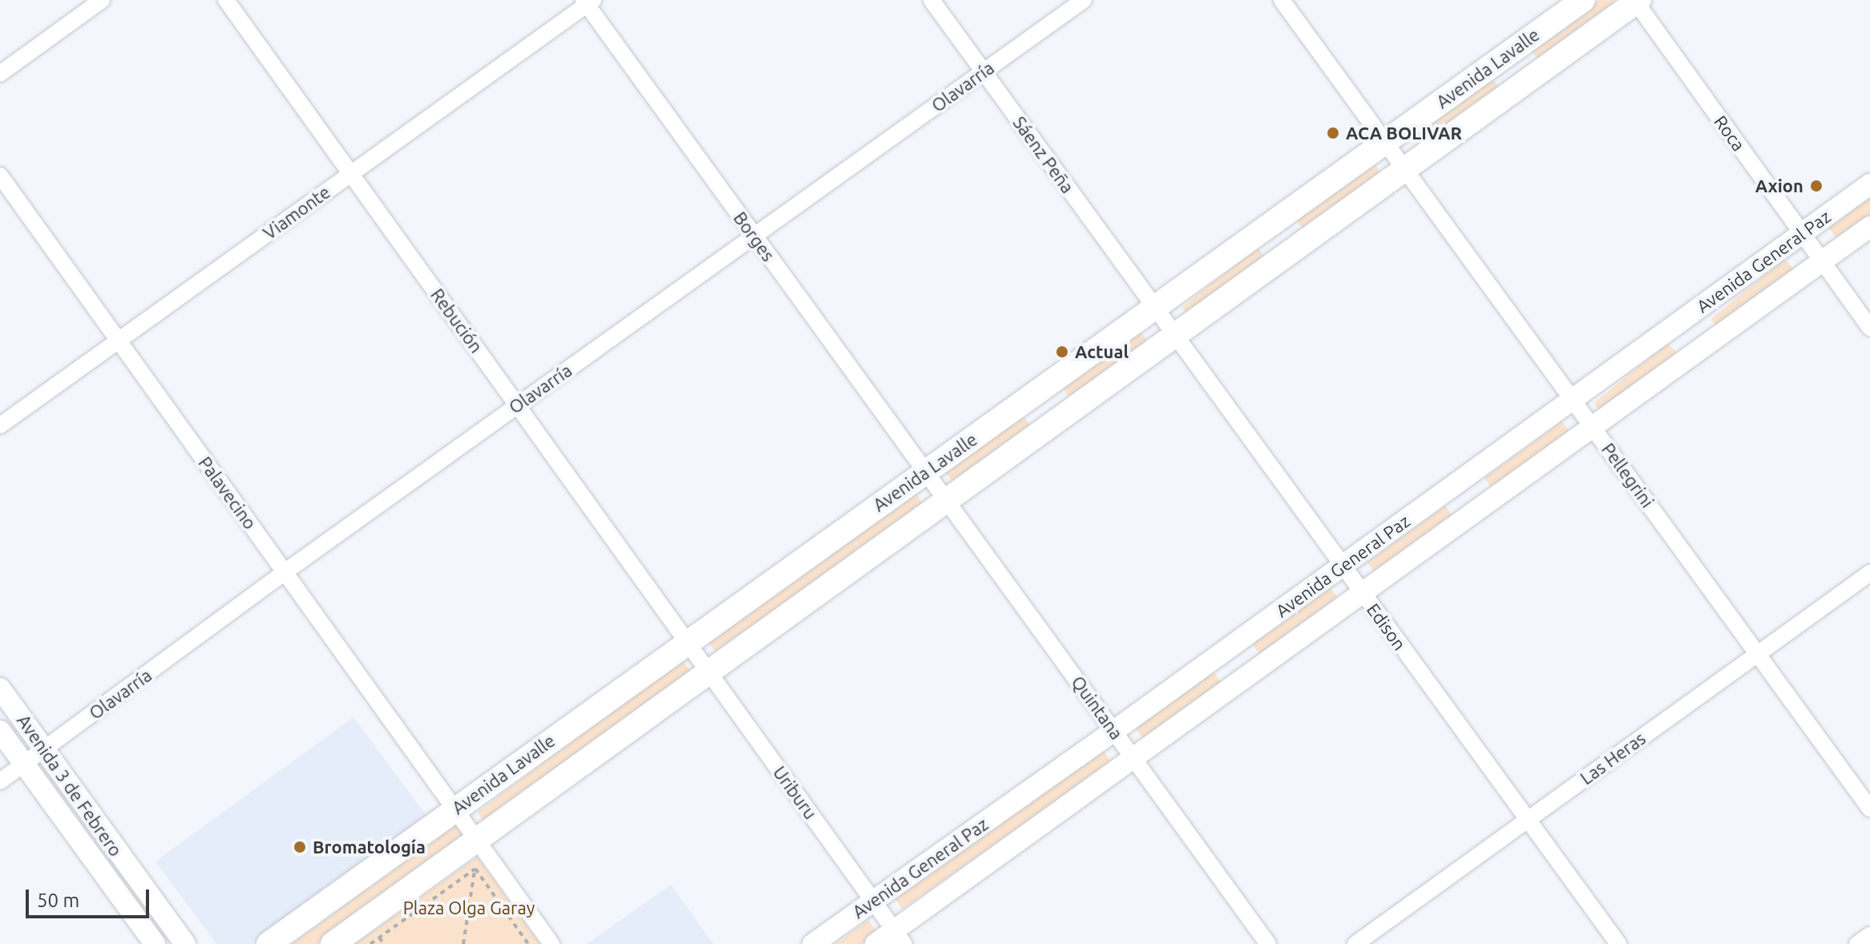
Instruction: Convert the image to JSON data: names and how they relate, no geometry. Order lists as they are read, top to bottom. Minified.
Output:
{"streets":{"main road":["Avenida Lavalle"],"street":["Olavarría","Roca","Sáenz Peña","Viamonte","Borges","Avenida General Paz","Rebución","Pellegrini","Palavecino","Edison","Quintana","Las Heras","Avenida 3 de Febrero","Uriburu"]},"crossings":[["Avenida Lavalle","Roca"],["Avenida Lavalle","Sáenz Peña"],["Avenida Lavalle","Borges"],["Avenida Lavalle","Rebución"],["Avenida Lavalle","Pellegrini"],["Avenida Lavalle","Palavecino"],["Avenida Lavalle","Edison"],["Avenida Lavalle","Quintana"],["Avenida Lavalle","Uriburu"],["Olavarría","Sáenz Peña"],["Olavarría","Borges"],["Olavarría","Rebución"],["Olavarría","Palavecino"],["Olavarría","Avenida 3 de Febrero"],["Roca","Avenida General Paz"],["Sáenz Peña","Edison"],["Viamonte","Borges"],["Viamonte","Rebución"],["Viamonte","Palavecino"],["Borges","Quintana"],["Avenida General Paz","Pellegrini"],["Avenida General Paz","Edison"],["Avenida General Paz","Quintana"],["Avenida General Paz","Uriburu"],["Rebución","Uriburu"],["Pellegrini","Las Heras"],["Edison","Las Heras"]],"parks":["Plaza Olga Garay"],"places":["ACA BOLIVAR","Axion","Actual","Bromatología"],"scale_bar":"50 m"}
